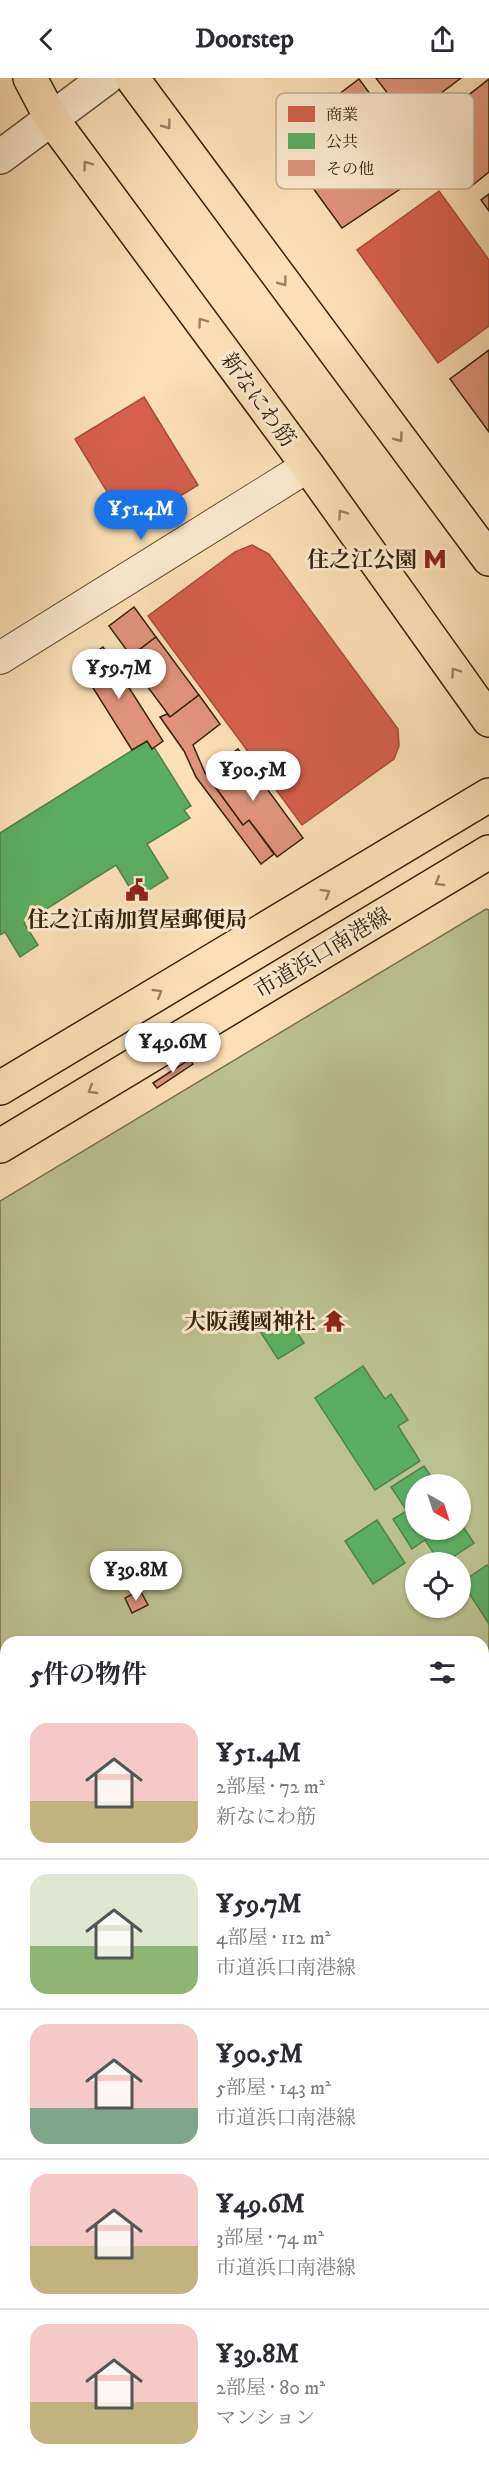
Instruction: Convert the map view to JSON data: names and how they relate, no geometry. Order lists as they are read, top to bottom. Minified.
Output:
{"streets":{"main road":["新なにわ筋","市道浜口南港線"]},"places":{"metro station":["住之江公園"],"public building":["住之江南加賀屋郵便局"],"temple":["大阪護國神社"]},"legend":["商業","公共","その他"],"north":"bottom right","page":{"header":"Doorstep","price":["¥51.4M","¥59.7M","¥90.5M","¥49.6M","¥39.8M"],"heading":"5件の物件","list":[{"name":"¥51.4M","note":"2部屋 · 72 m² · 新なにわ筋"},{"name":"¥59.7M","note":"4部屋 · 112 m² · 市道浜口南港線"},{"name":"¥90.5M","note":"5部屋 · 143 m² · 市道浜口南港線"},{"name":"¥49.6M","note":"3部屋 · 74 m² · 市道浜口南港線"},{"name":"¥39.8M","note":"2部屋 · 80 m² · マンション"}]}}
